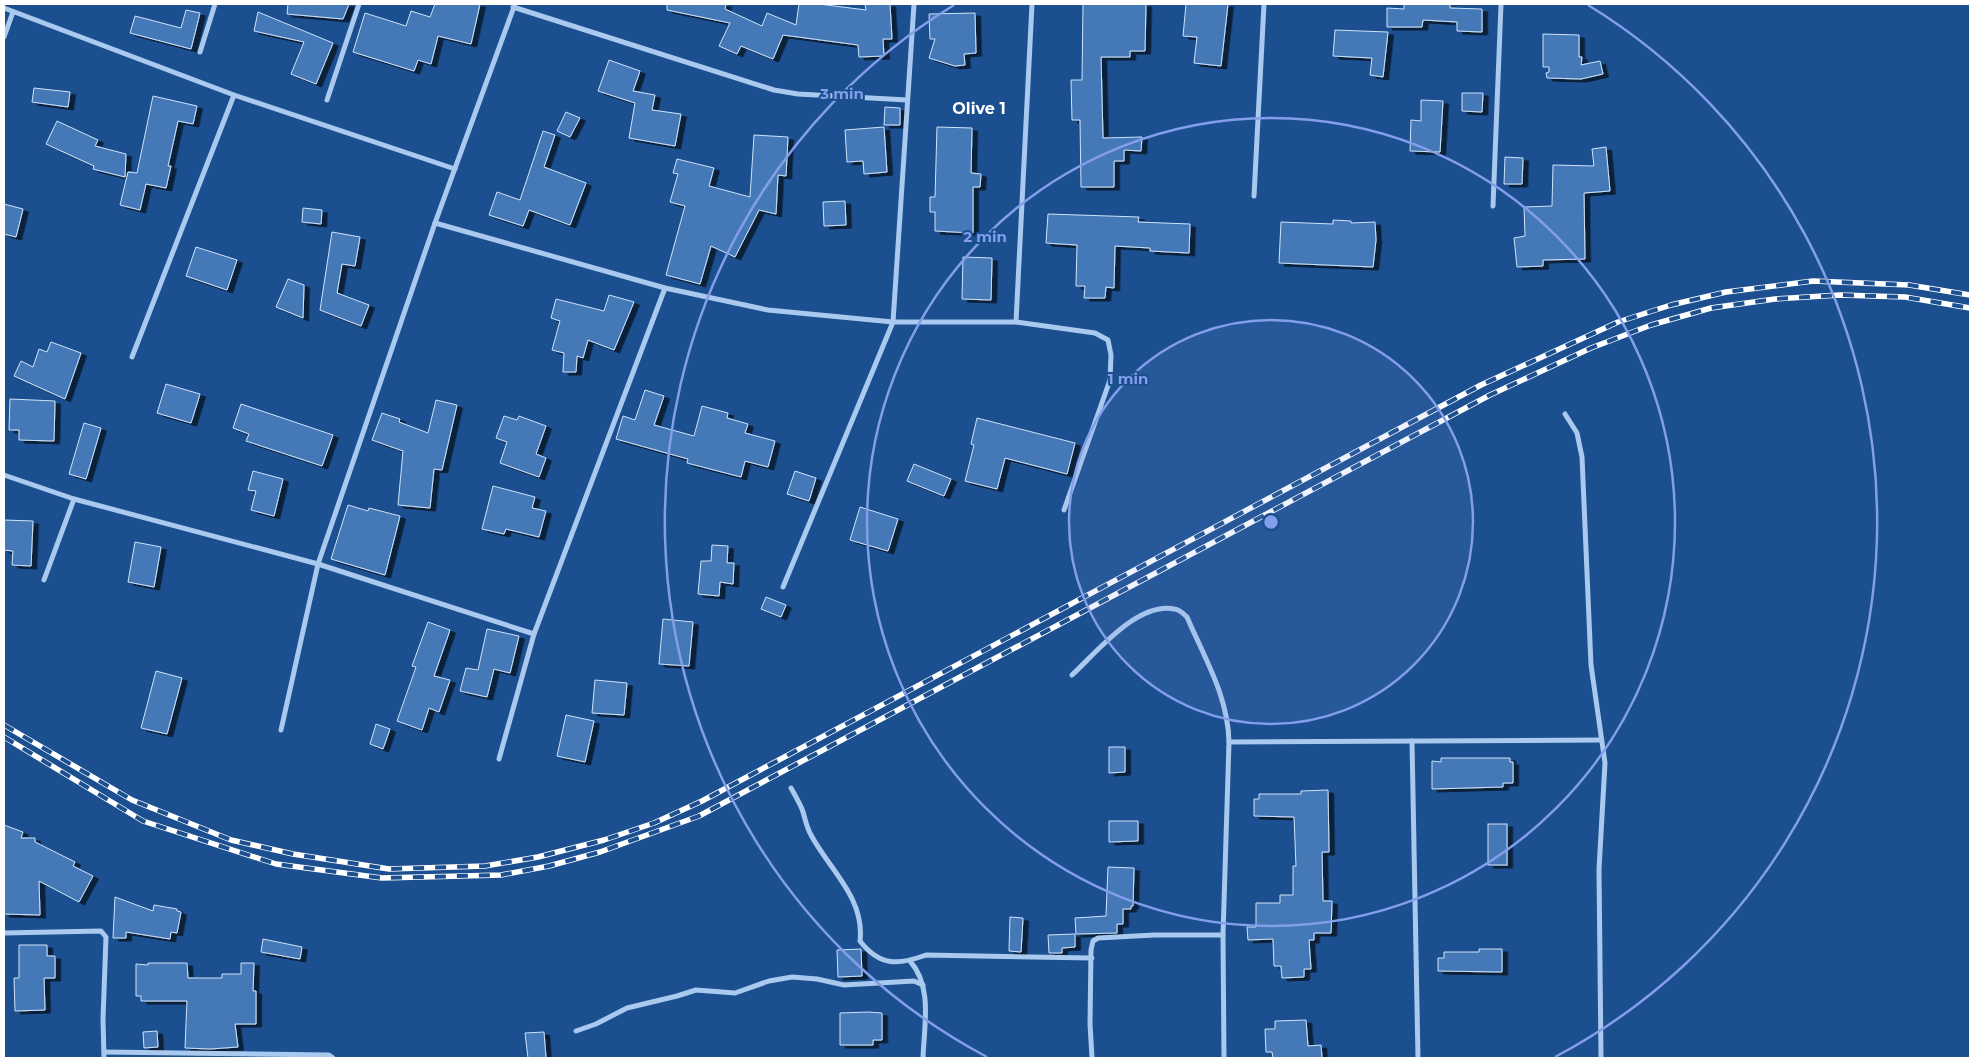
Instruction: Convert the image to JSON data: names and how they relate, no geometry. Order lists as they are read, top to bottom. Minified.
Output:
{"districts":["Olive 1"],"rings":["3 min","2 min","1 min"]}
